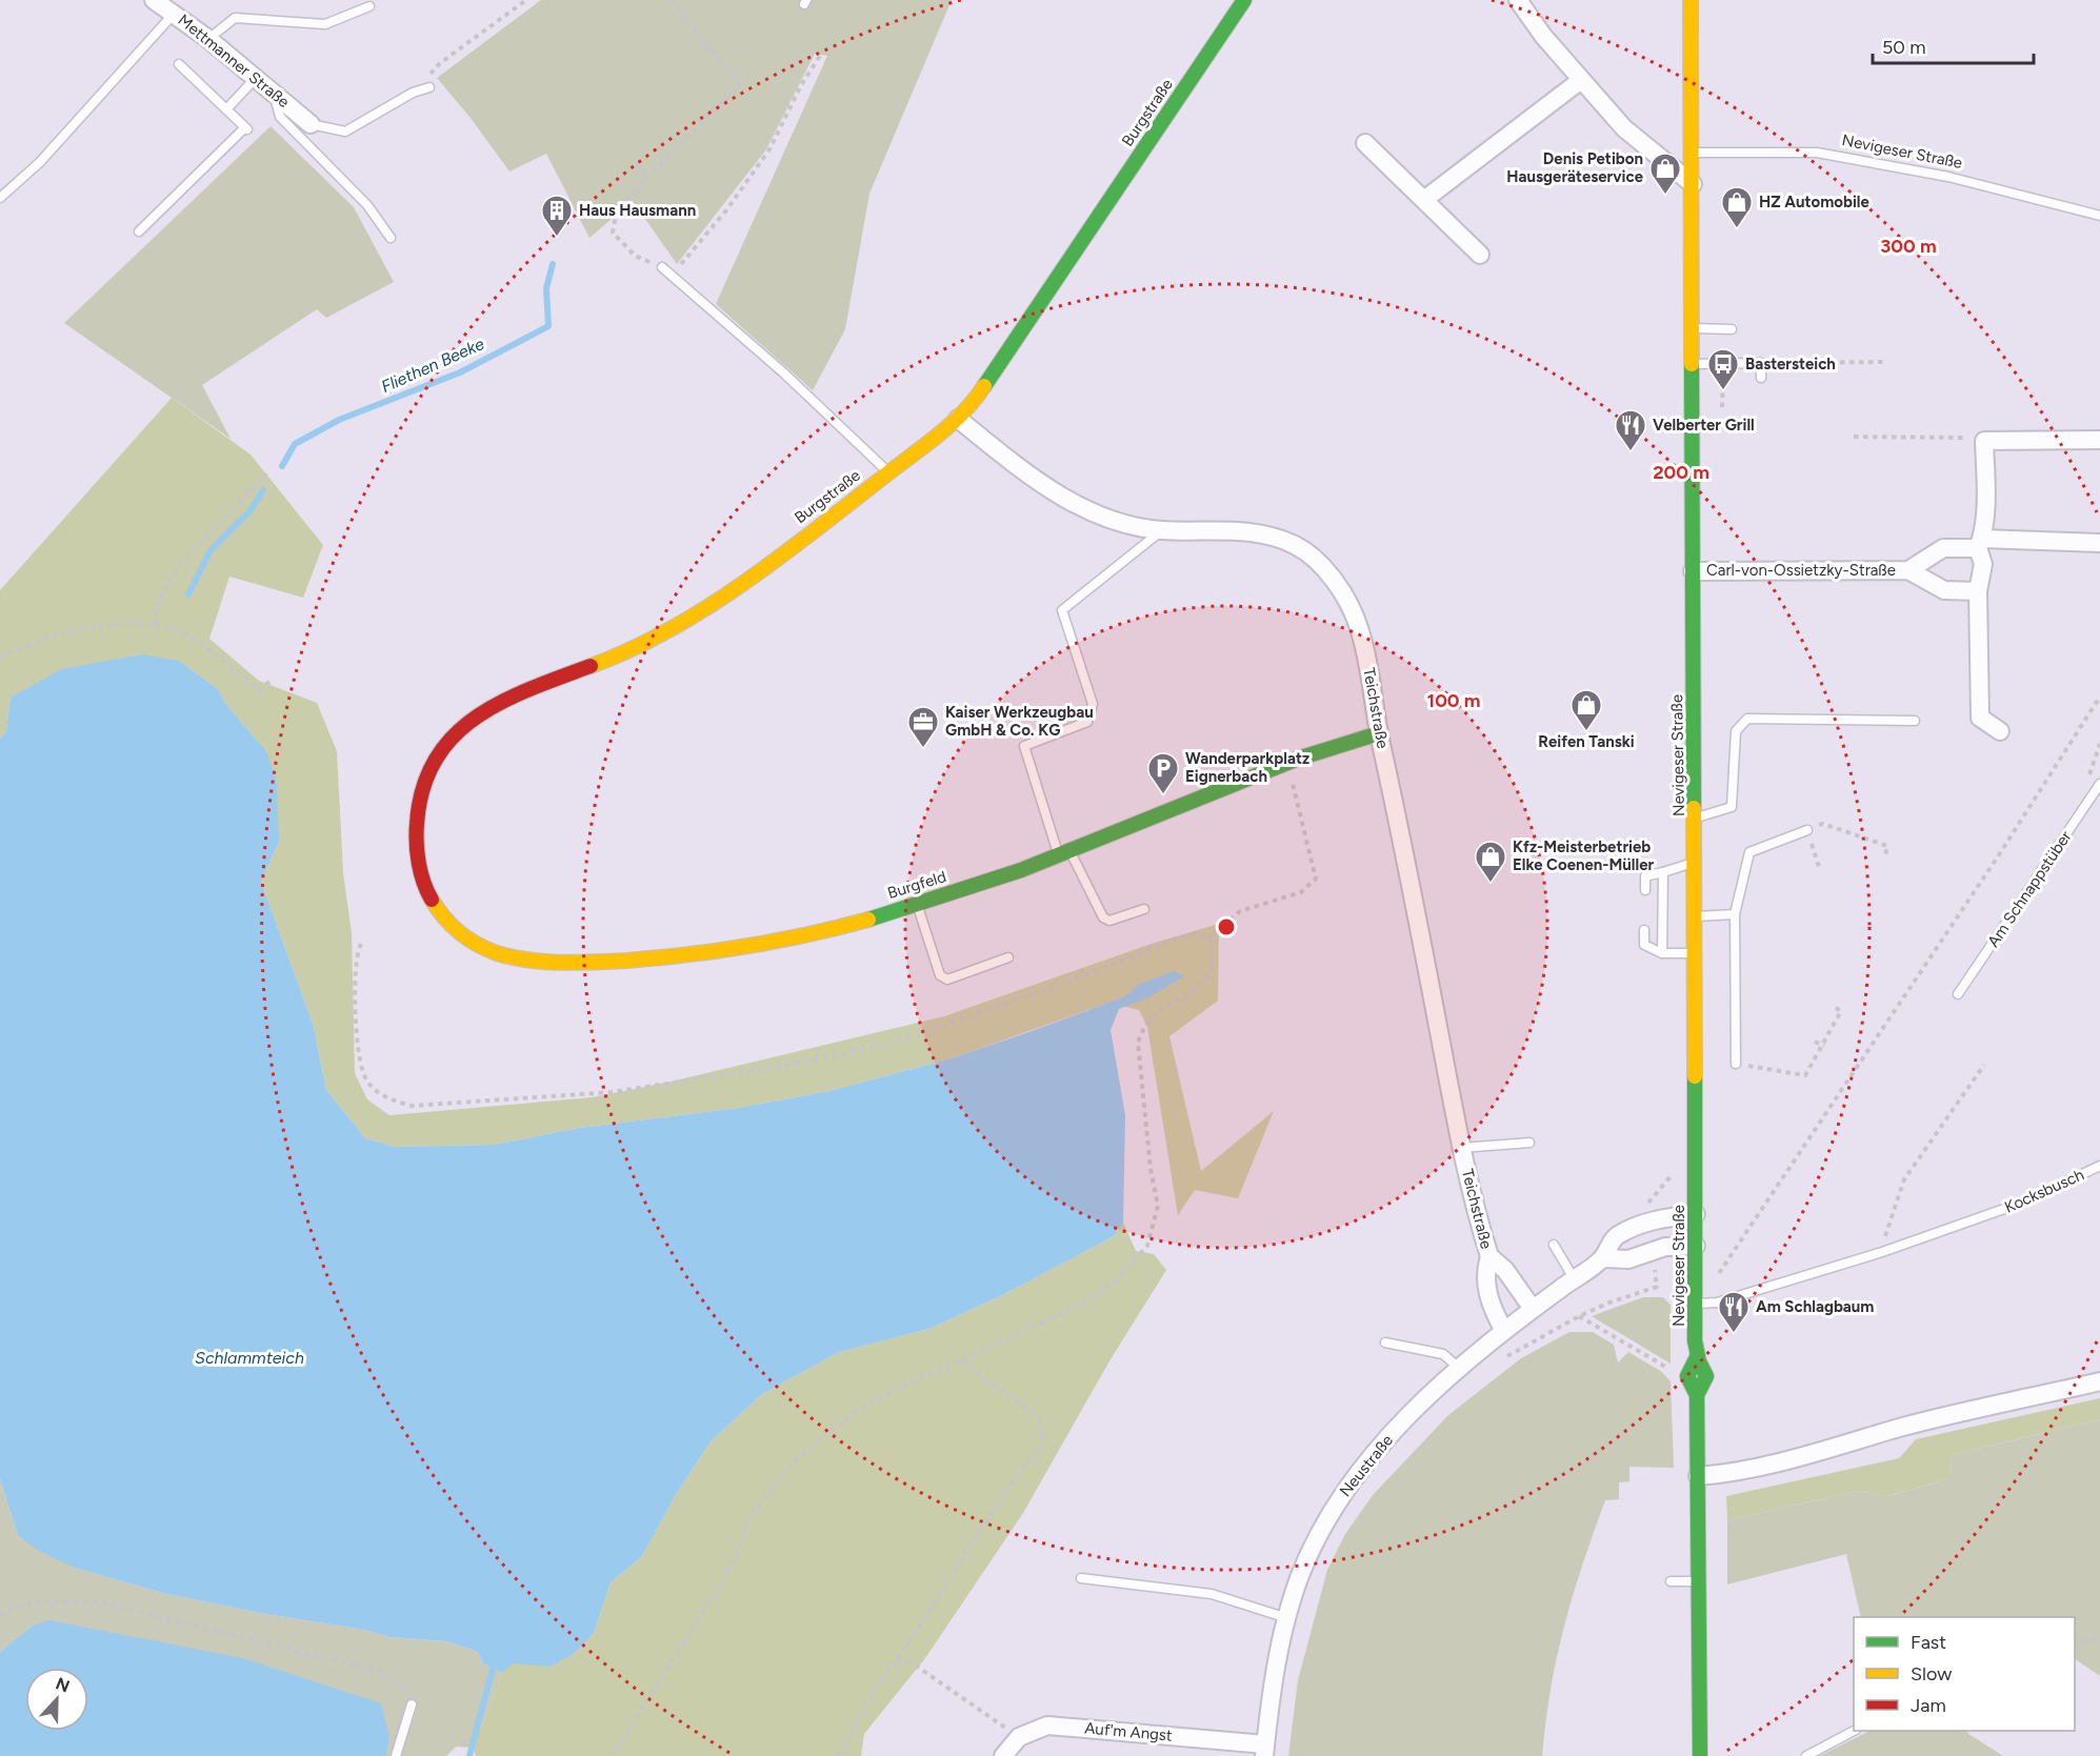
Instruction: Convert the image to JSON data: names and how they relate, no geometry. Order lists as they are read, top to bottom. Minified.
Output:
{"streets":{"street":["Mettmanner Straße","Burgstraße","Nevigeser Straße","Carl-von-Ossietzky-Straße","Teichstraße","Burgfeld","Neustraße","Auf'm Angst"],"lane":["Am Schnappstüber","Kocksbusch"]},"crossings":[["Burgstraße","Teichstraße"],["Burgstraße","Burgfeld"],["Nevigeser Straße","Carl-von-Ossietzky-Straße"],["Nevigeser Straße","Kocksbusch"],["Nevigeser Straße","Neustraße"],["Teichstraße","Burgfeld"],["Teichstraße","Neustraße"],["Neustraße","Auf'm Angst"]],"water":["Fliethen Beeke","Schlammteich"],"places":{"shop":["Denis Petibon Hausgeräteservice","HZ Automobile","Reifen Tanski","Kfz-Meisterbetrieb Elke Coenen-Müller"],"building":["Haus Hausmann"],"bus stop":["Bastersteich"],"restaurant":["Velberter Grill","Am Schlagbaum"],"office":["Kaiser Werkzeugbau GmbH & Co. KG"],"parking":["Wanderparkplatz Eignerbach"]},"legend":["Fast","Slow","Jam"],"scale_bar":"50 m","north":"top","rings":["300 m","200 m","100 m"]}
